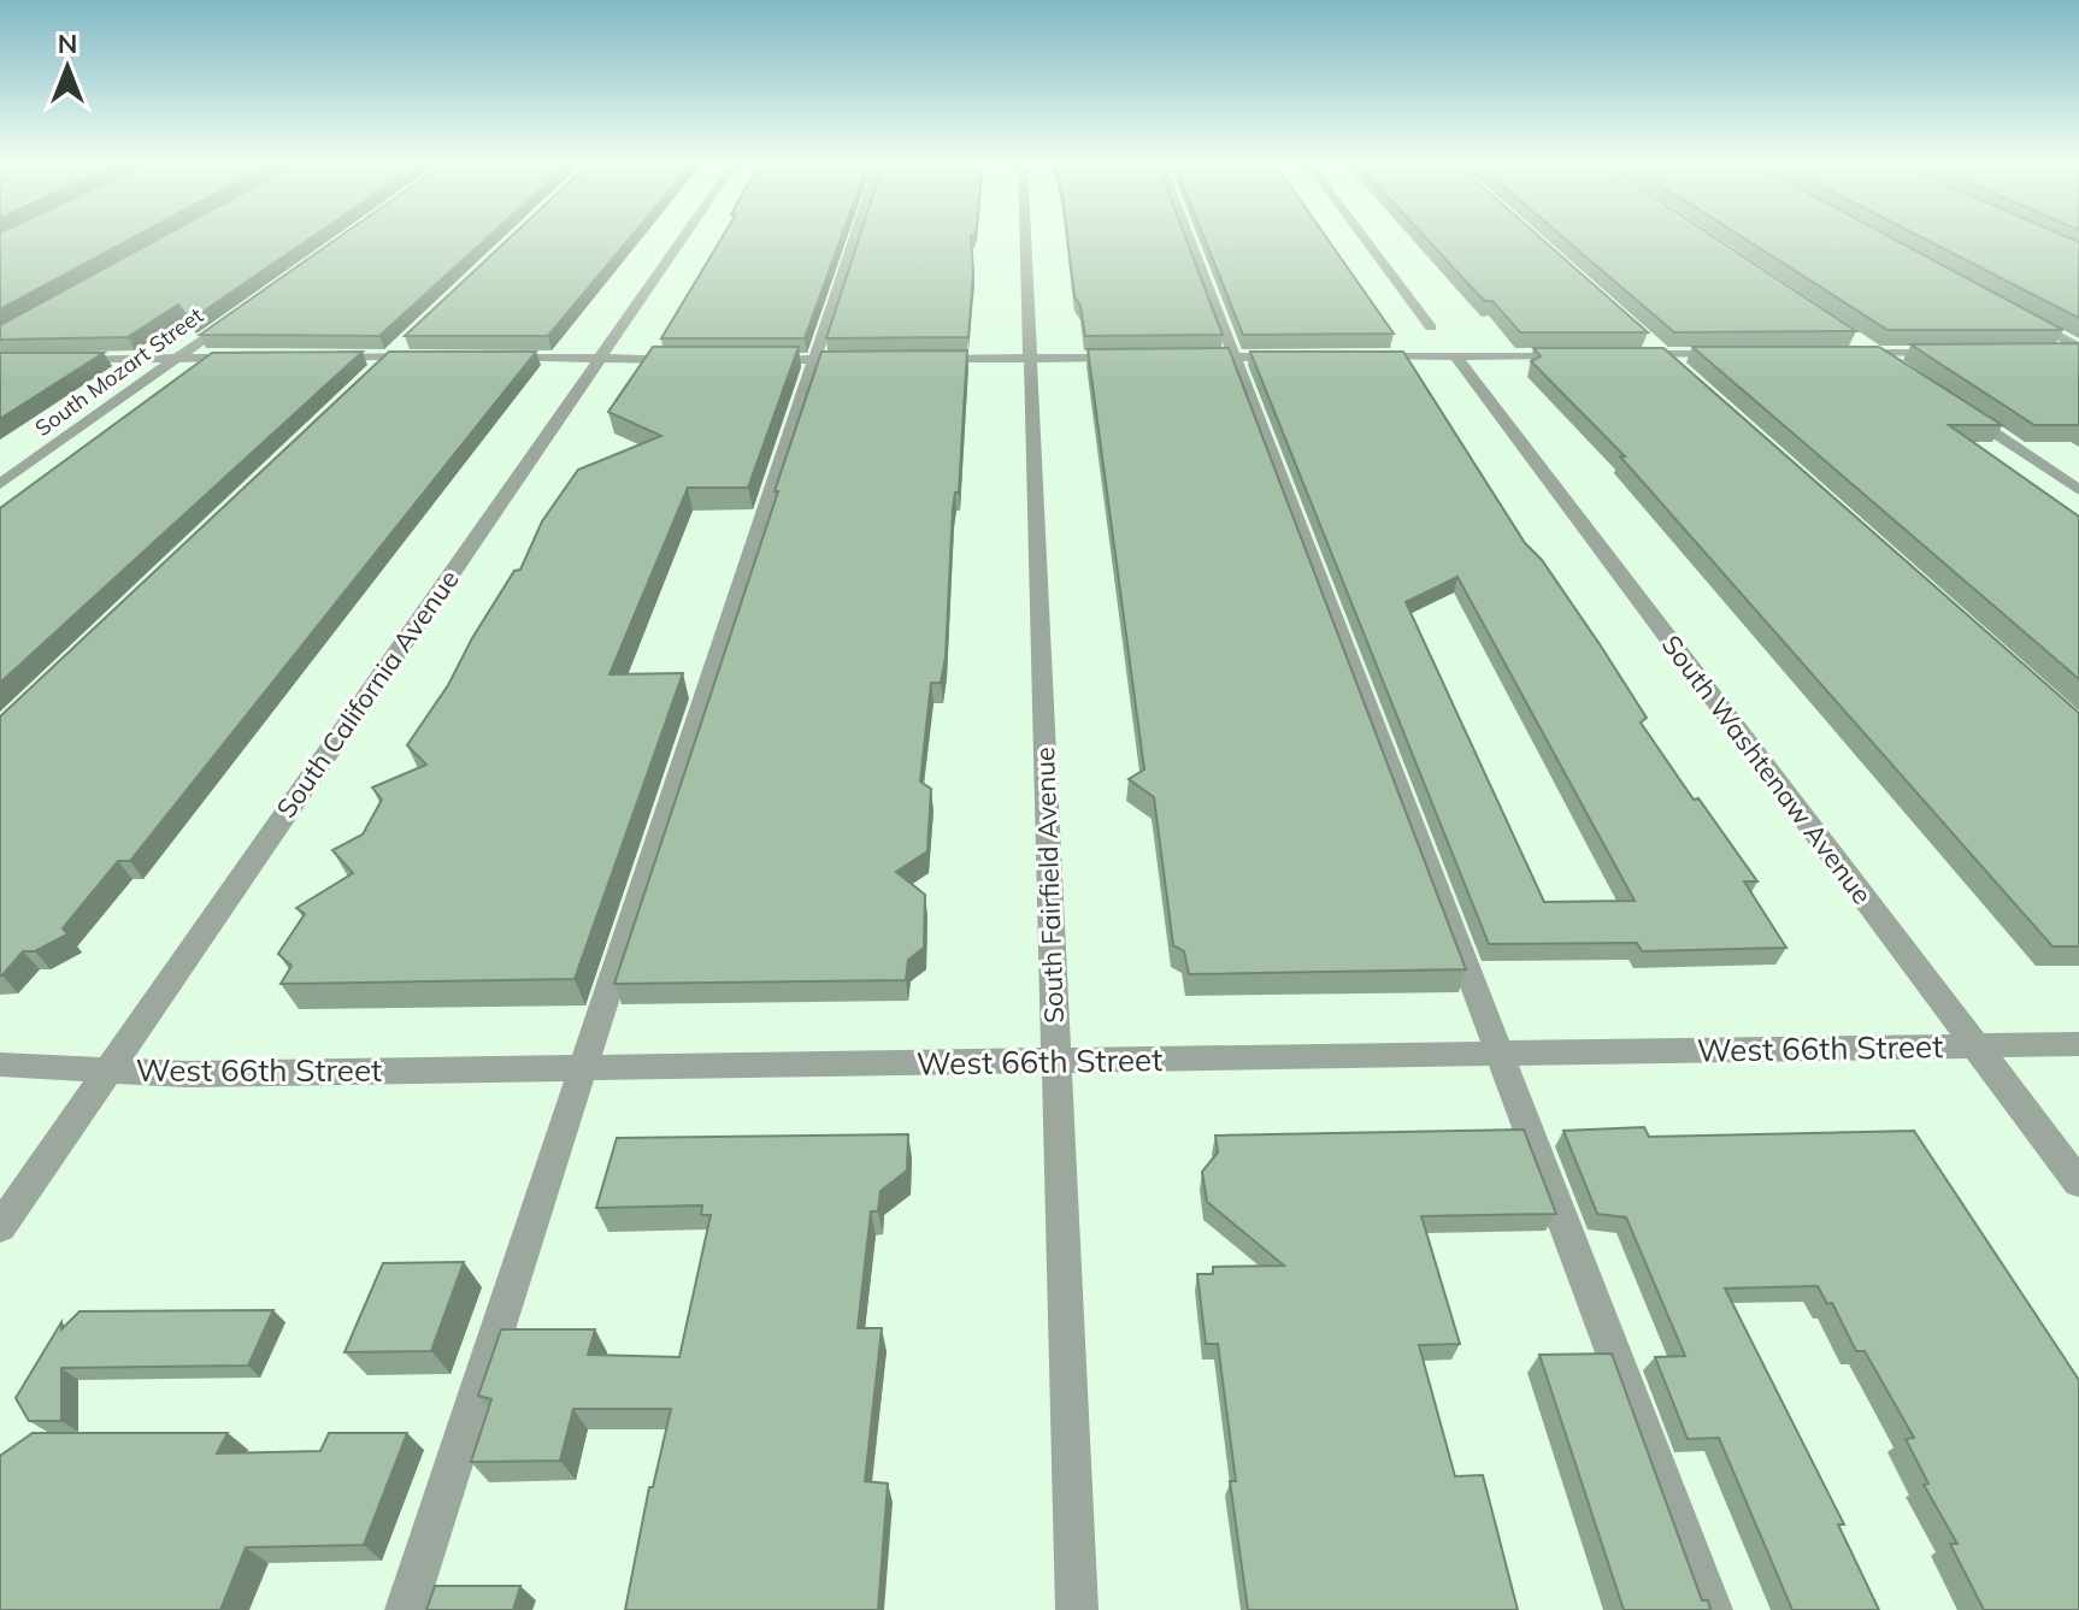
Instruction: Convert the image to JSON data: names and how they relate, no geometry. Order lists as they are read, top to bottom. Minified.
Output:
{"streets":{"street":["South Mozart Street","South California Avenue","South Washtenaw Avenue","South Fairfield Avenue","West 66th Street"]},"crossings":[["South California Avenue","West 66th Street"],["South Washtenaw Avenue","West 66th Street"],["South Fairfield Avenue","West 66th Street"]],"north":"top"}
